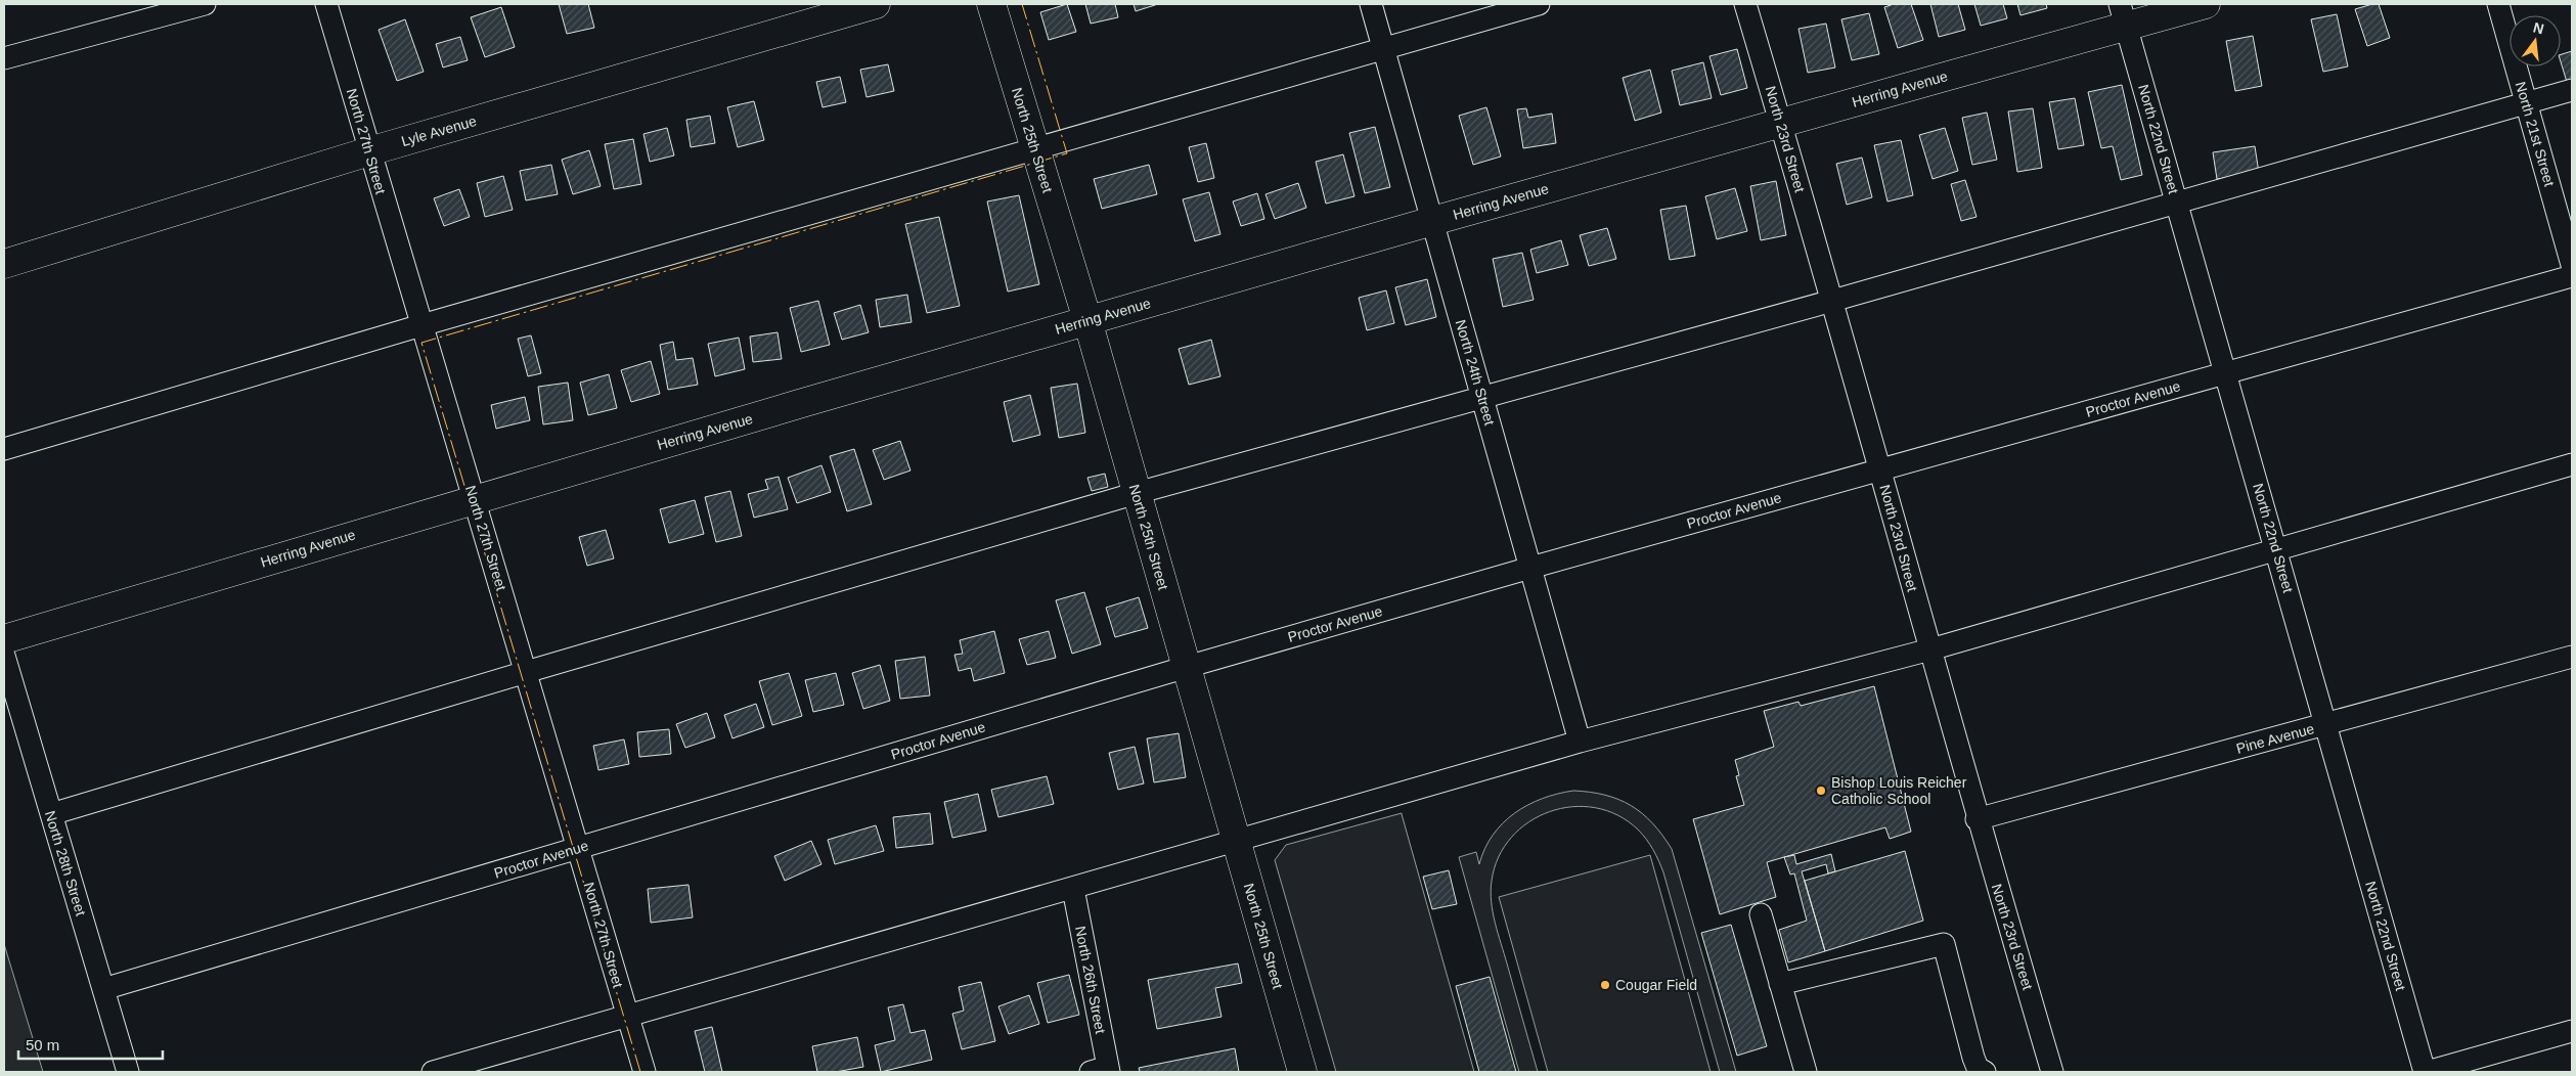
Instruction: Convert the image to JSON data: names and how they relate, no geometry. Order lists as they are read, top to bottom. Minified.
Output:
{"streets":{"main road":["Herring Avenue","Lyle Avenue","North 25th Street"],"street":["North 21st Street","North 23rd Street","North 22nd Street","North 27th Street","North 24th Street","Proctor Avenue","Pine Avenue","North 28th Street","North 26th Street"]},"crossings":[["Herring Avenue","North 23rd Street"],["Herring Avenue","North 22nd Street"],["Herring Avenue","North 25th Street"],["Herring Avenue","North 27th Street"],["Herring Avenue","North 24th Street"],["Lyle Avenue","North 27th Street"],["North 23rd Street","Proctor Avenue"],["North 23rd Street","Pine Avenue"],["North 22nd Street","Proctor Avenue"],["North 22nd Street","Pine Avenue"],["North 25th Street","Proctor Avenue"],["North 27th Street","Proctor Avenue"],["North 24th Street","Proctor Avenue"],["Proctor Avenue","North 28th Street"]],"places":["Bishop Louis Reicher Catholic School","Cougar Field"],"scale_bar":"50 m","north":"top"}
